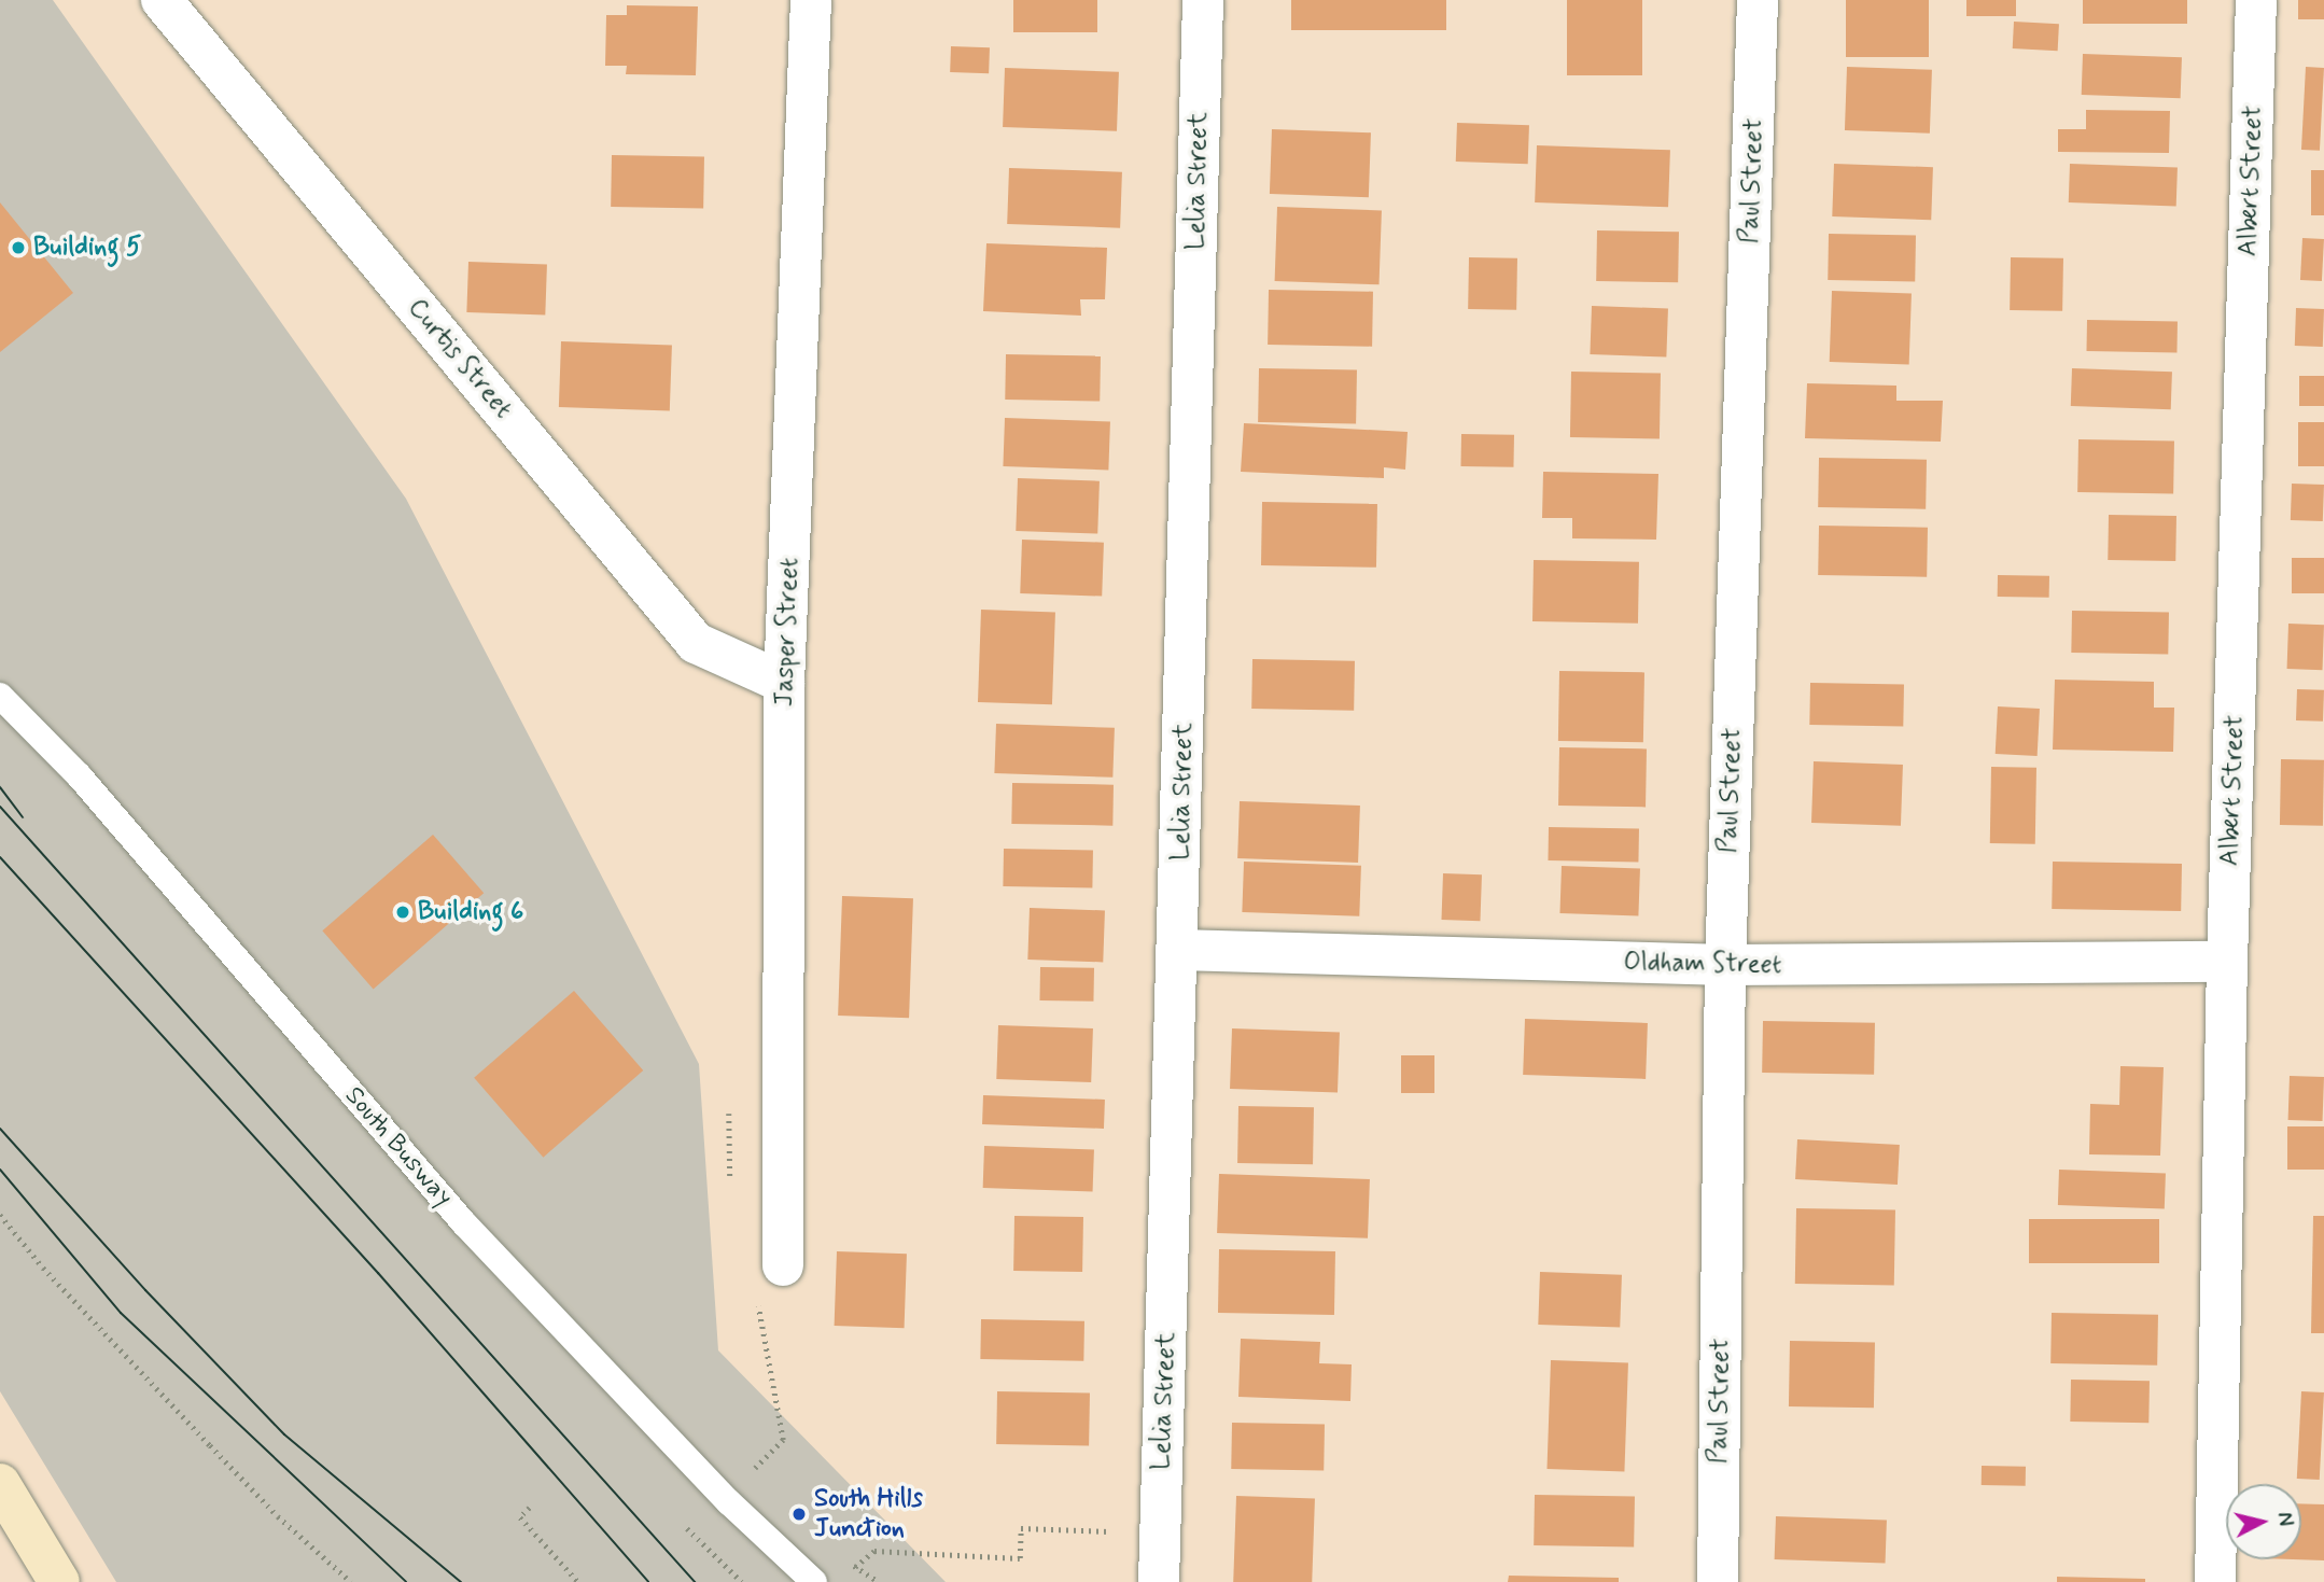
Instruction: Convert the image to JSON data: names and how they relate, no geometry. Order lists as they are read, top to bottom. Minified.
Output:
{"streets":{"street":["Lelia Street","Paul Street","Albert Street","Curtis Street","Jasper Street","Oldham Street"],"lane":["South Busway"]},"crossings":[["Lelia Street","Oldham Street"],["Paul Street","Oldham Street"],["Albert Street","Oldham Street"],["Curtis Street","Jasper Street"]],"places":["Building 5","Building 6","South Hills Junction"],"north":"right"}
